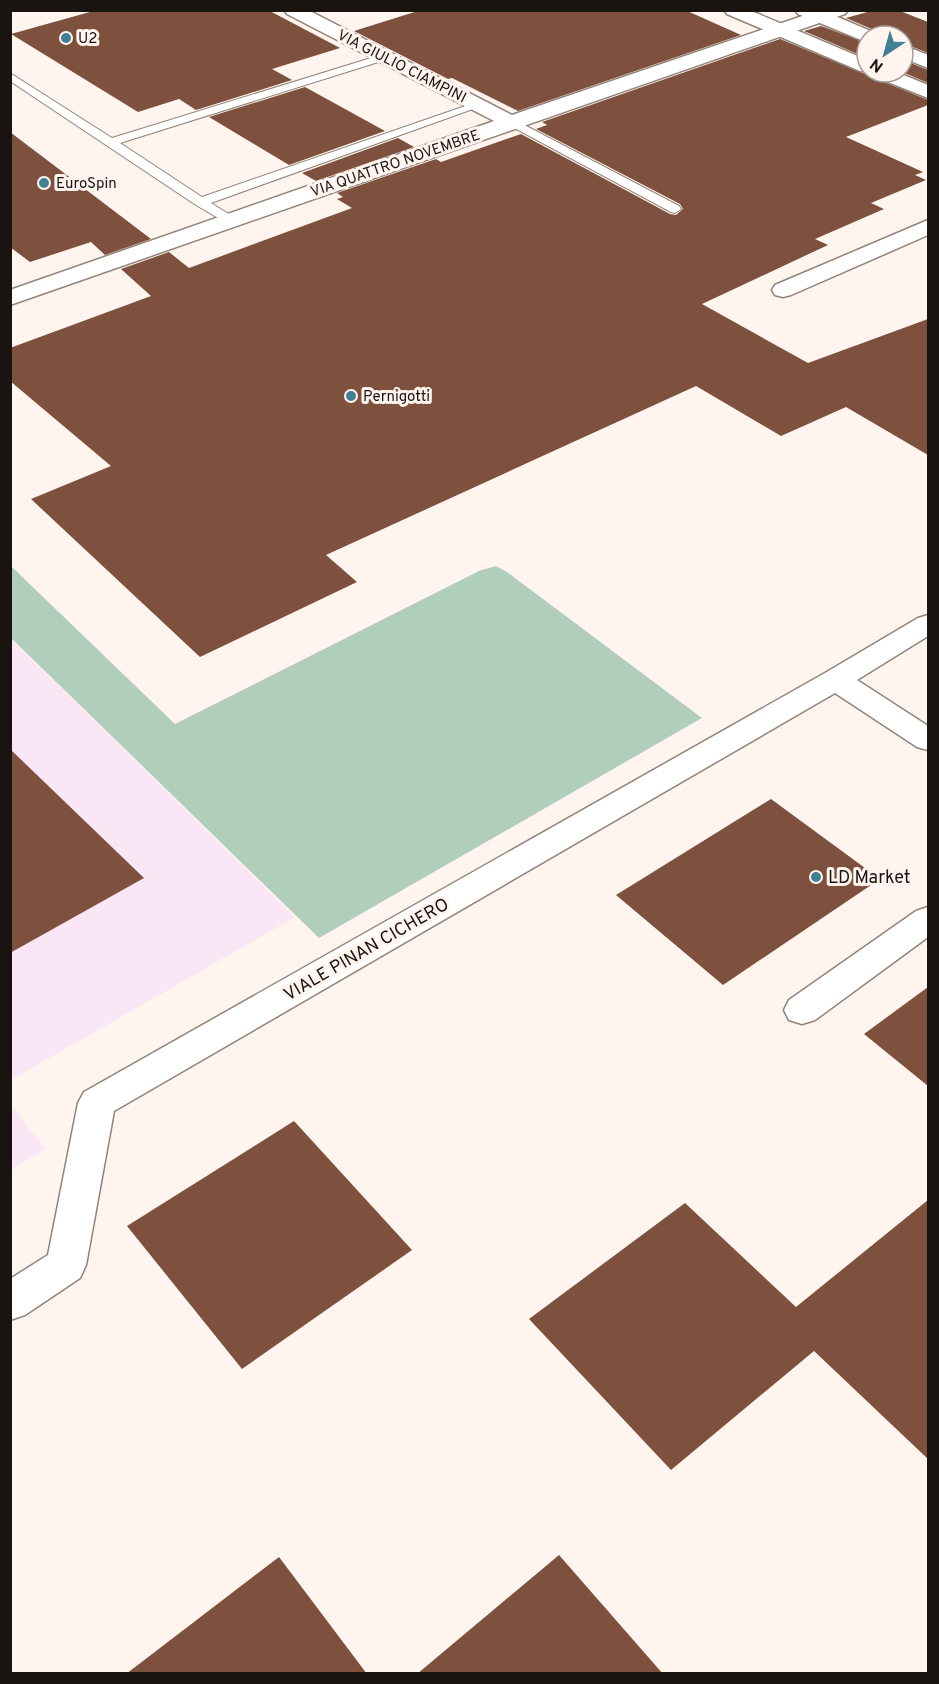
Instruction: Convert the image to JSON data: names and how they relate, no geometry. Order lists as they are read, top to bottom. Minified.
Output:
{"streets":{"street":["VIA GIULIO CIAMPINI","VIA QUATTRO NOVEMBRE","VIALE PINAN CICHERO"]},"crossings":[["VIA GIULIO CIAMPINI","VIA QUATTRO NOVEMBRE"]],"places":["U2","EuroSpin","Pernigotti","LD Market"],"north":"bottom left"}
